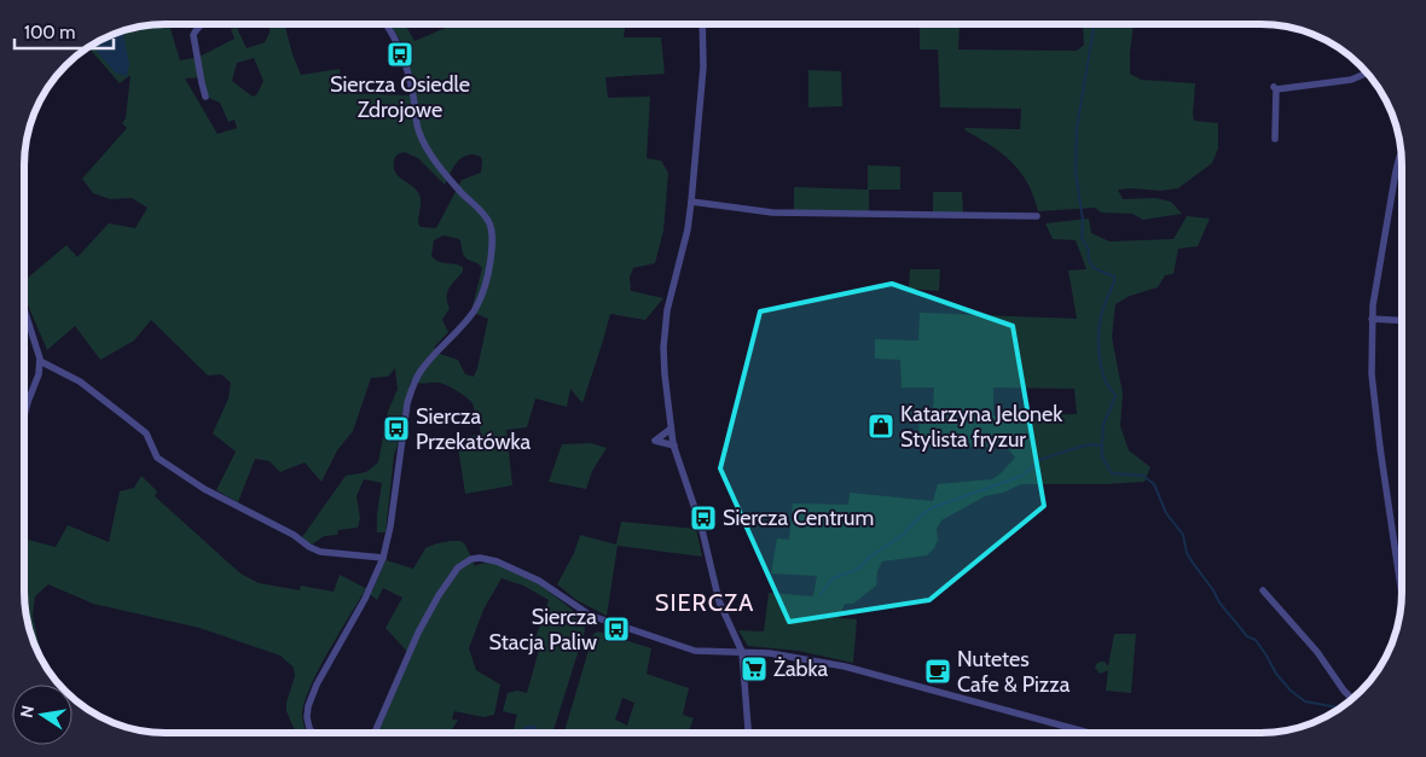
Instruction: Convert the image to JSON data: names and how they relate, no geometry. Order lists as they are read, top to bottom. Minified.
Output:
{"districts":["SIERCZA"],"places":{"bus stop":["Siercza Osiedle Zdrojowe","Siercza Przekatówka","Siercza Centrum","Siercza Stacja Paliw"],"shop":["Katarzyna Jelonek Stylista fryzur"],"supermarket":["Żabka"],"cafe":["Nutetes Cafe & Pizza"]},"scale_bar":"100 m","north":"left"}
